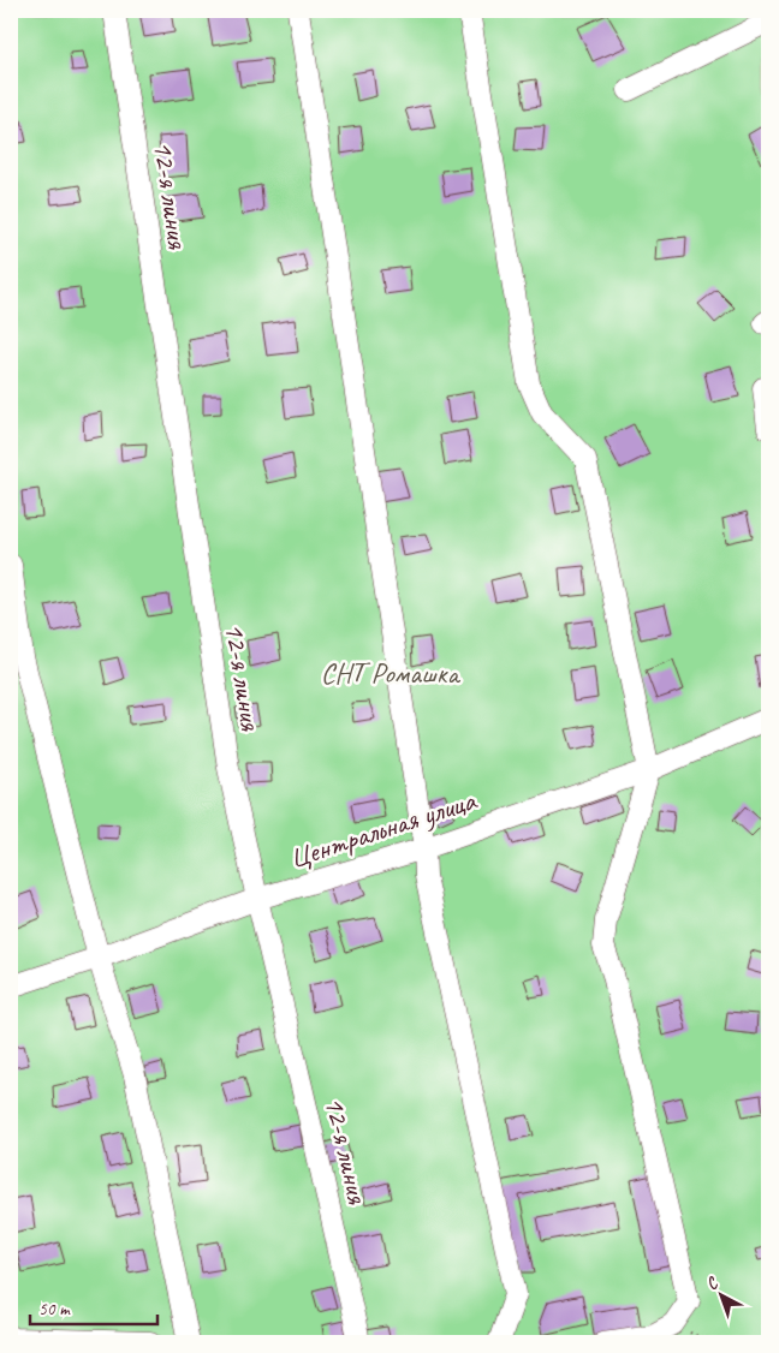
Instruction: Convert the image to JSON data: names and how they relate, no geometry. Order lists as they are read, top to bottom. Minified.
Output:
{"streets":{"street":["12-я линия","Центральная улица"]},"crossings":[["12-я линия","Центральная улица"]],"parks":["СНТ Ромашка"],"scale_bar":"50 m","north":"top left"}
